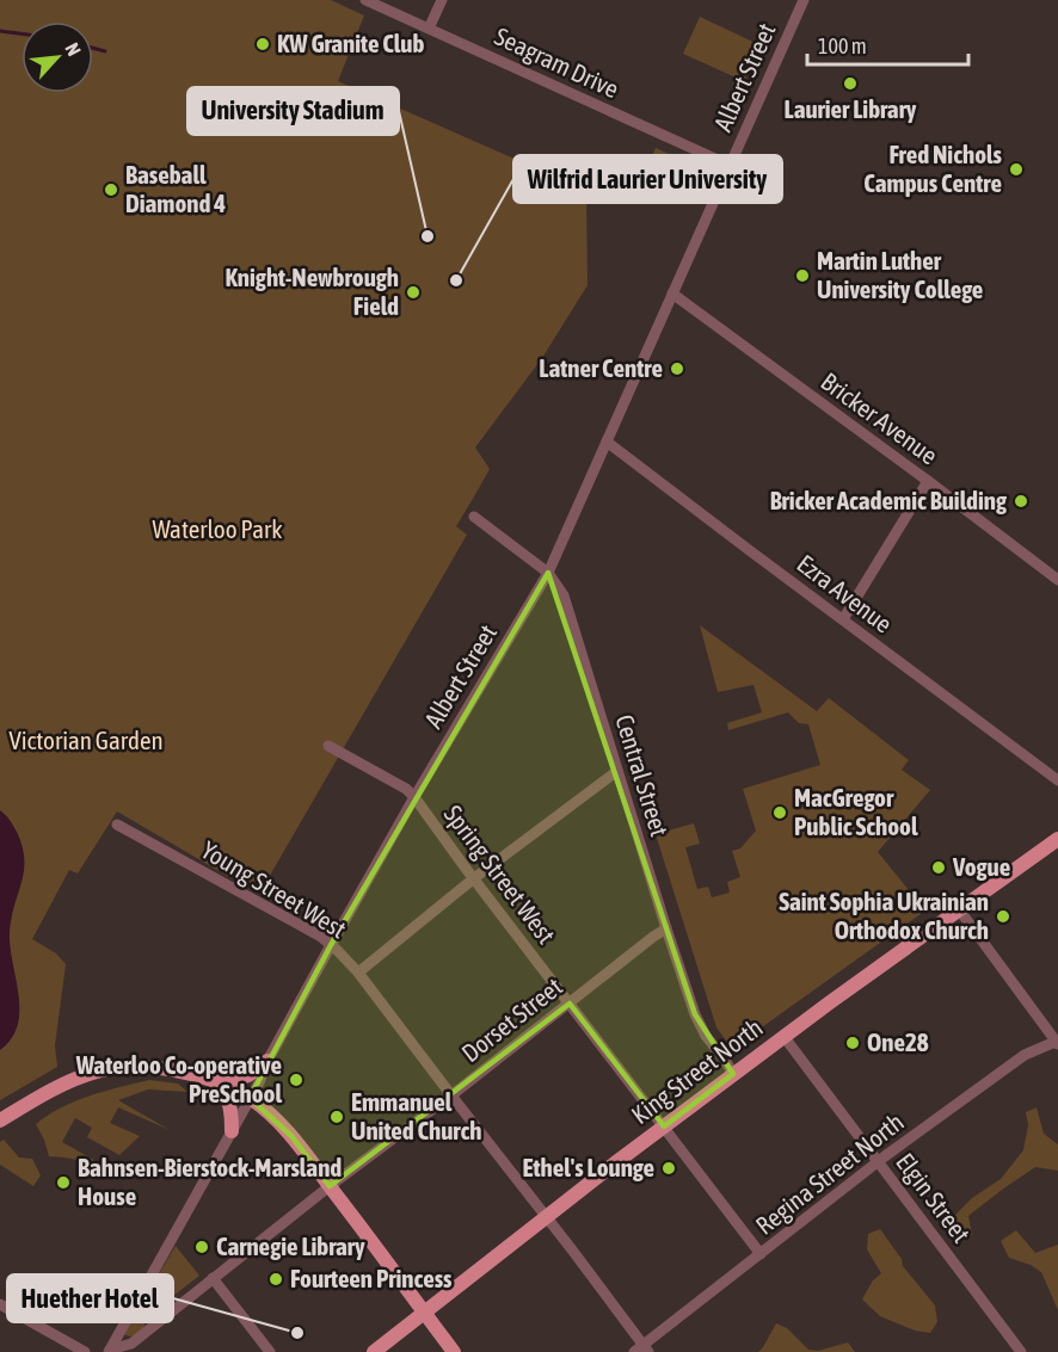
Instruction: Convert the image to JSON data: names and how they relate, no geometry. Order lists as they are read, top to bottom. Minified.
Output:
{"streets":{"main road":["King Street North"],"street":["Seagram Drive","Albert Street","Bricker Avenue","Ezra Avenue","Central Street","Spring Street West","Young Street West","Dorset Street","Regina Street North","Elgin Street"]},"crossings":[["Seagram Drive","Albert Street"],["Albert Street","Bricker Avenue"],["Albert Street","Ezra Avenue"],["Albert Street","Central Street"],["Albert Street","Spring Street West"],["Albert Street","Young Street West"],["Albert Street","Dorset Street"],["Central Street","Dorset Street"],["Central Street","King Street North"],["Spring Street West","Dorset Street"],["Spring Street West","King Street North"],["Spring Street West","Regina Street North"],["Young Street West","Dorset Street"],["Young Street West","King Street North"],["Young Street West","Regina Street North"],["King Street North","Elgin Street"],["Regina Street North","Elgin Street"]],"parks":["Waterloo Park","Victorian Garden"],"places":["KW Granite Club","Laurier Library","Fred Nichols Campus Centre","Baseball Diamond 4","University Stadium","Martin Luther University College","Wilfrid Laurier University","Knight-Newbrough Field","Latner Centre","Bricker Academic Building","MacGregor Public School","Vogue","Saint Sophia Ukrainian Orthodox Church","One28","Waterloo Co-operative PreSchool","Emmanuel United Church","Ethel's Lounge","Bahnsen-Bierstock-Marsland House","Carnegie Library","Fourteen Princess","Huether Hotel"],"scale_bar":"100 m","north":"top right"}
